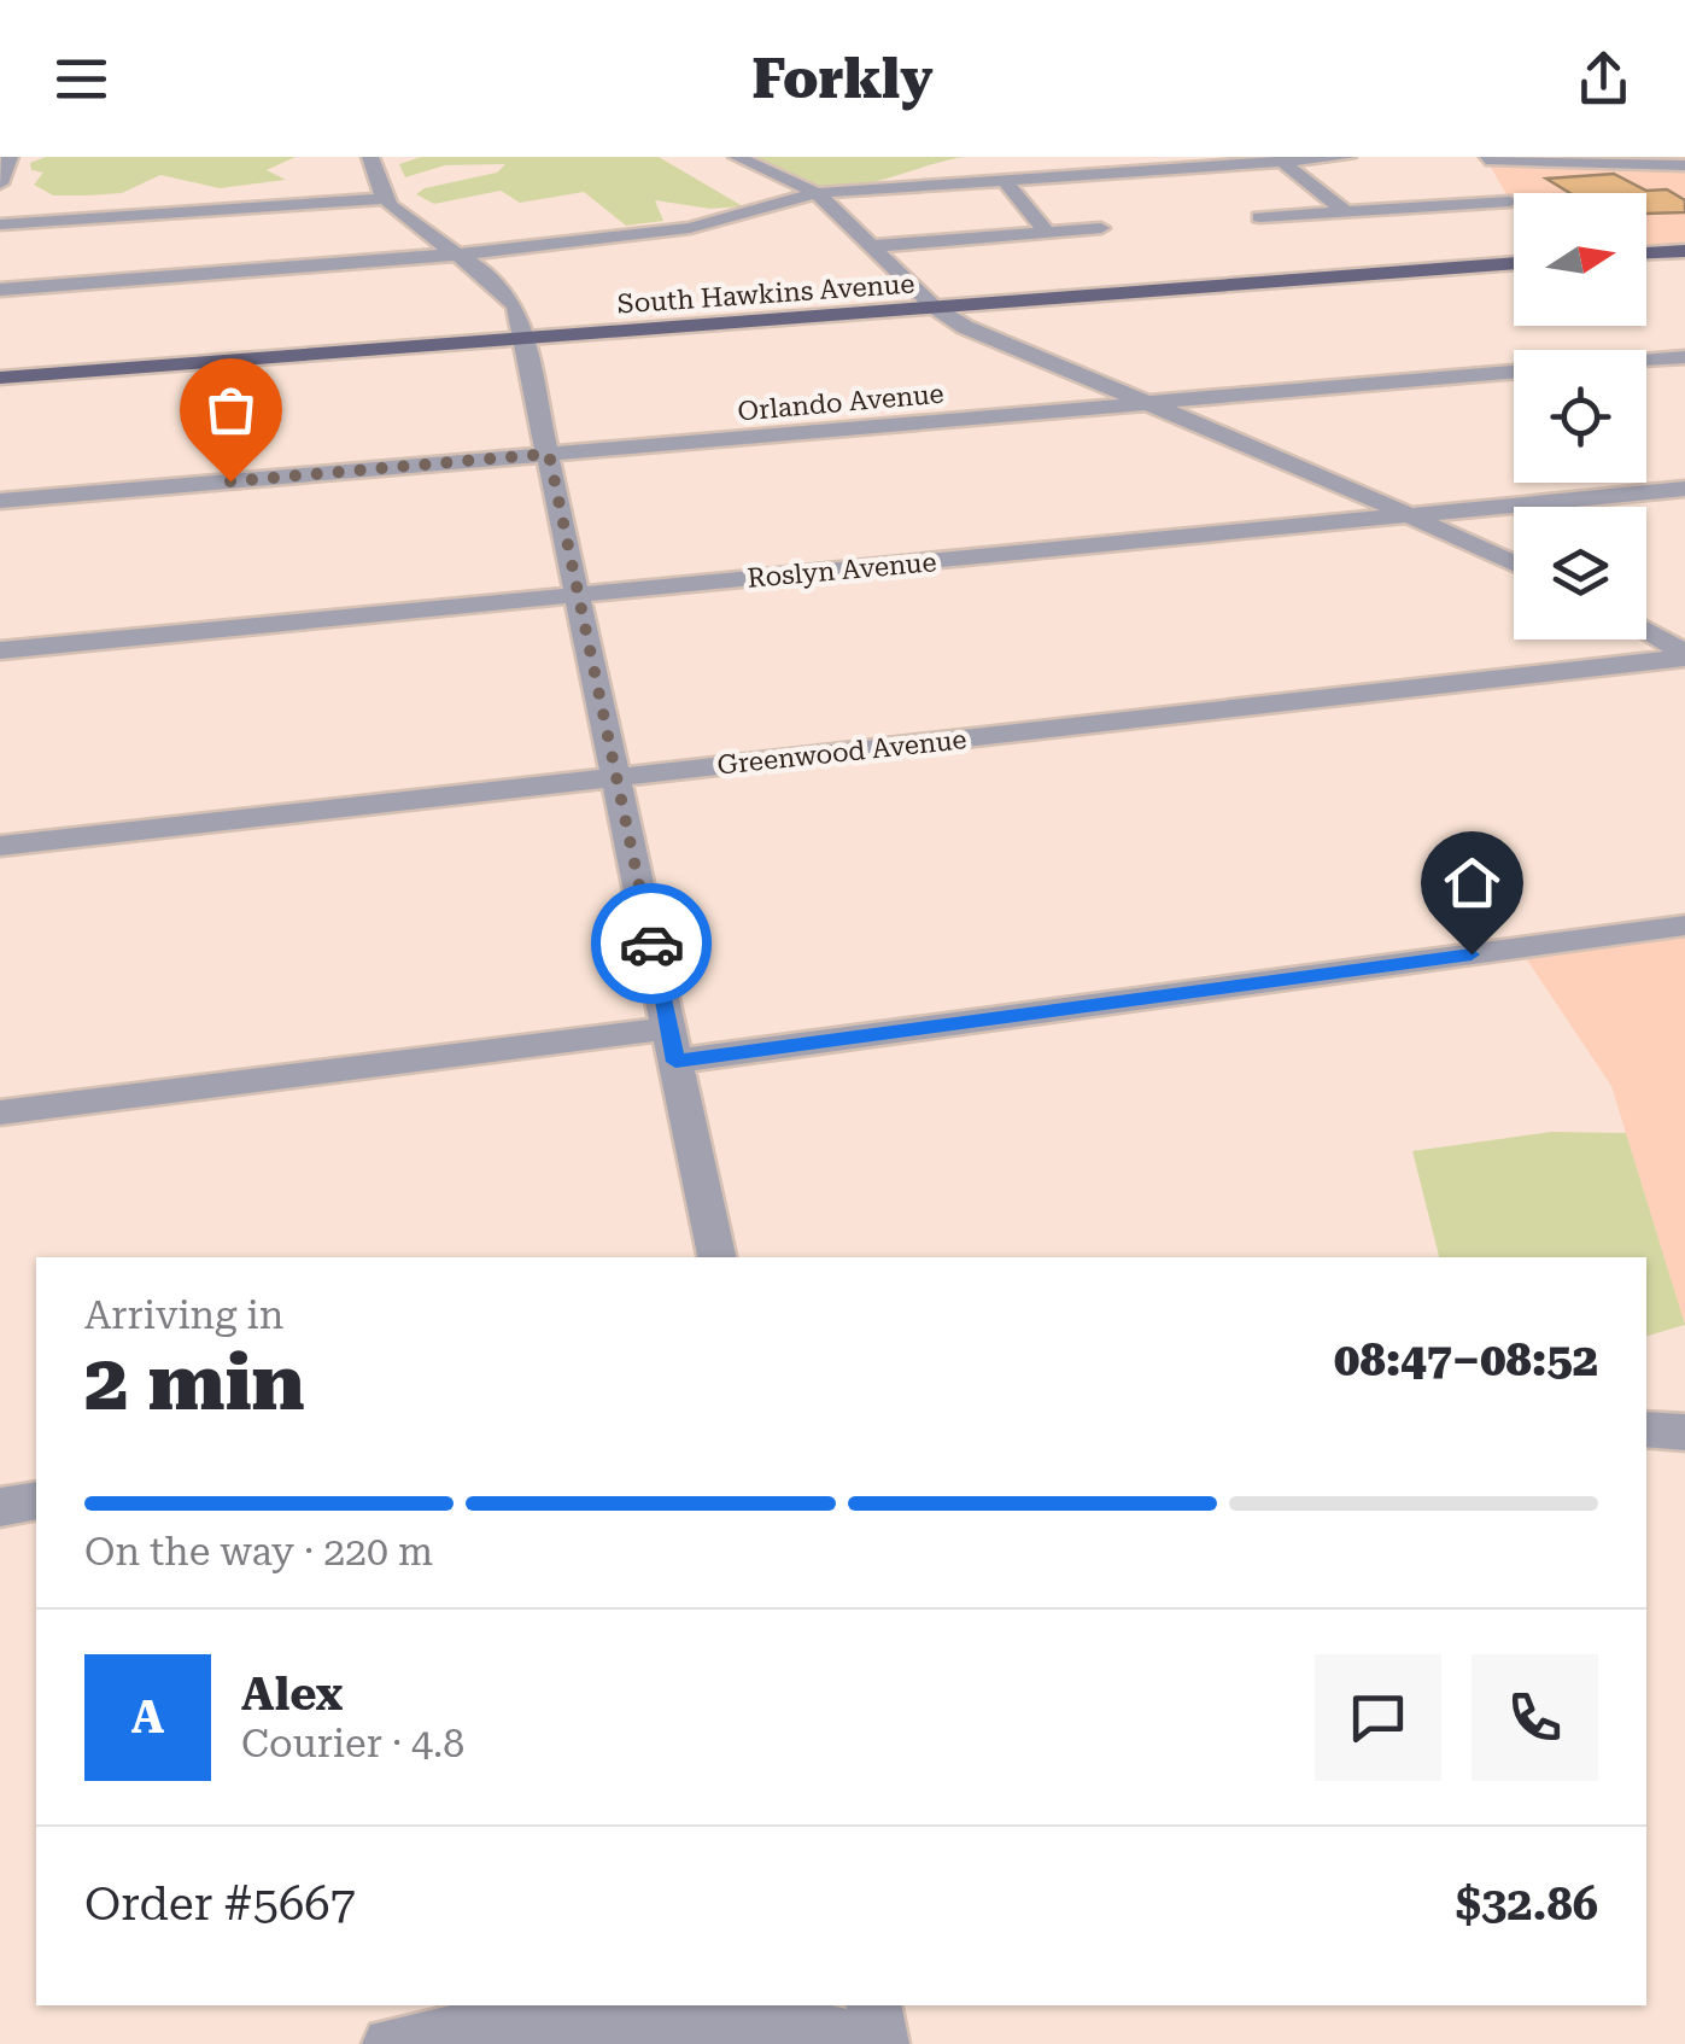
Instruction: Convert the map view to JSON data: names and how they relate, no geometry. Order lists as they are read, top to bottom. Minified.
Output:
{"streets":{"main road":["South Hawkins Avenue"],"street":["Orlando Avenue","Roslyn Avenue","Greenwood Avenue"]},"north":"right","page":{"header":"Forkly","heading":["2 min","Arriving in","08:47–08:52"],"panel":["Alex","Courier · 4.8","Order #5667","$32.86"],"bar":"On the way · 220 m","round":"A"}}
